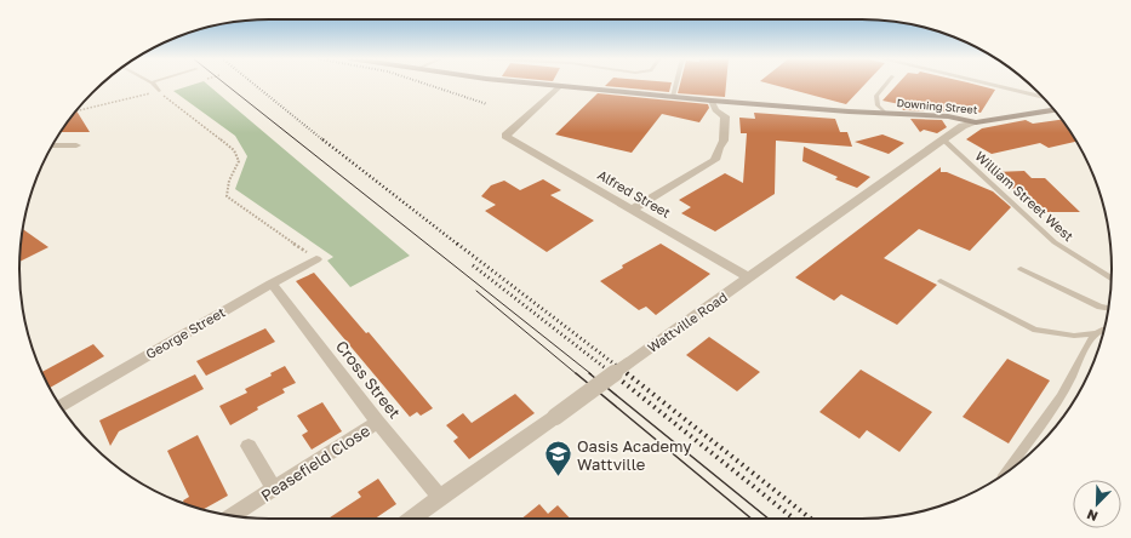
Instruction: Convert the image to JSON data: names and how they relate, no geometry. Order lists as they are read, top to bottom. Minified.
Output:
{"streets":{"street":["Downing Street","Alfred Street","Wattville Road","George Street","Cross Street","Peasefield Close"],"lane":["William Street West"]},"crossings":[["Downing Street","Alfred Street"],["Downing Street","Wattville Road"],["Alfred Street","Wattville Road"],["William Street West","Wattville Road"],["Wattville Road","Cross Street"],["George Street","Cross Street"],["Cross Street","Peasefield Close"]],"places":{"school or university":["Oasis Academy Wattville"]},"north":"bottom left"}
